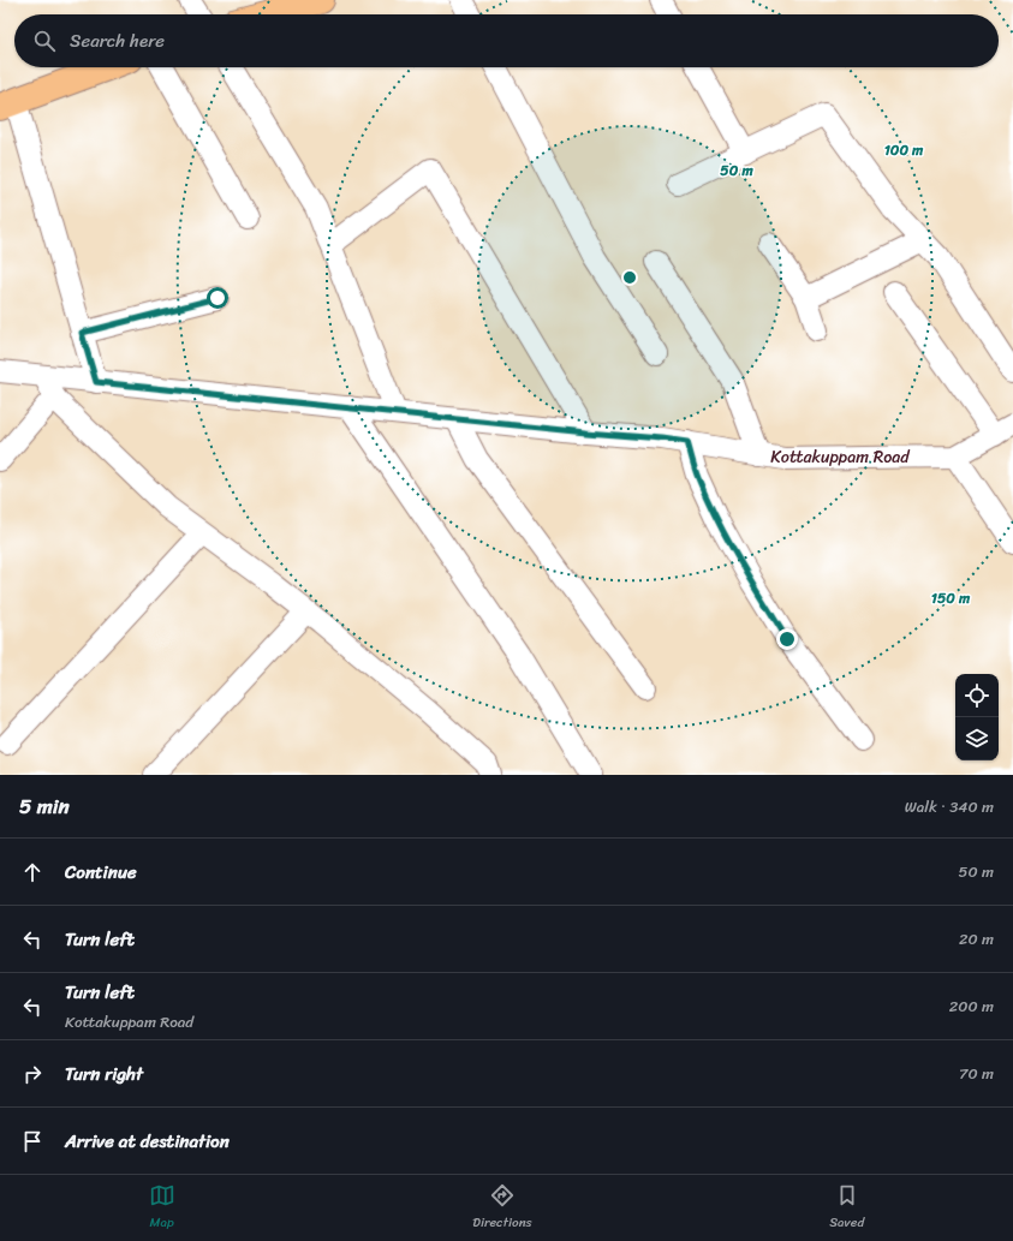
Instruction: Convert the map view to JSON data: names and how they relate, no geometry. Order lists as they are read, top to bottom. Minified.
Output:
{"streets":{"street":["Kottakuppam Road"]},"page":{"search":"Search here","heading":["5 min","Walk · 340 m"],"list":[["Continue","50 m"],["Turn left","20 m"],["Turn left","Kottakuppam Road","200 m"],["Turn right","70 m"],"Arrive at destination"],"nav":["Map","Directions","Saved"]},"rings":["100 m","50 m","150 m"]}
